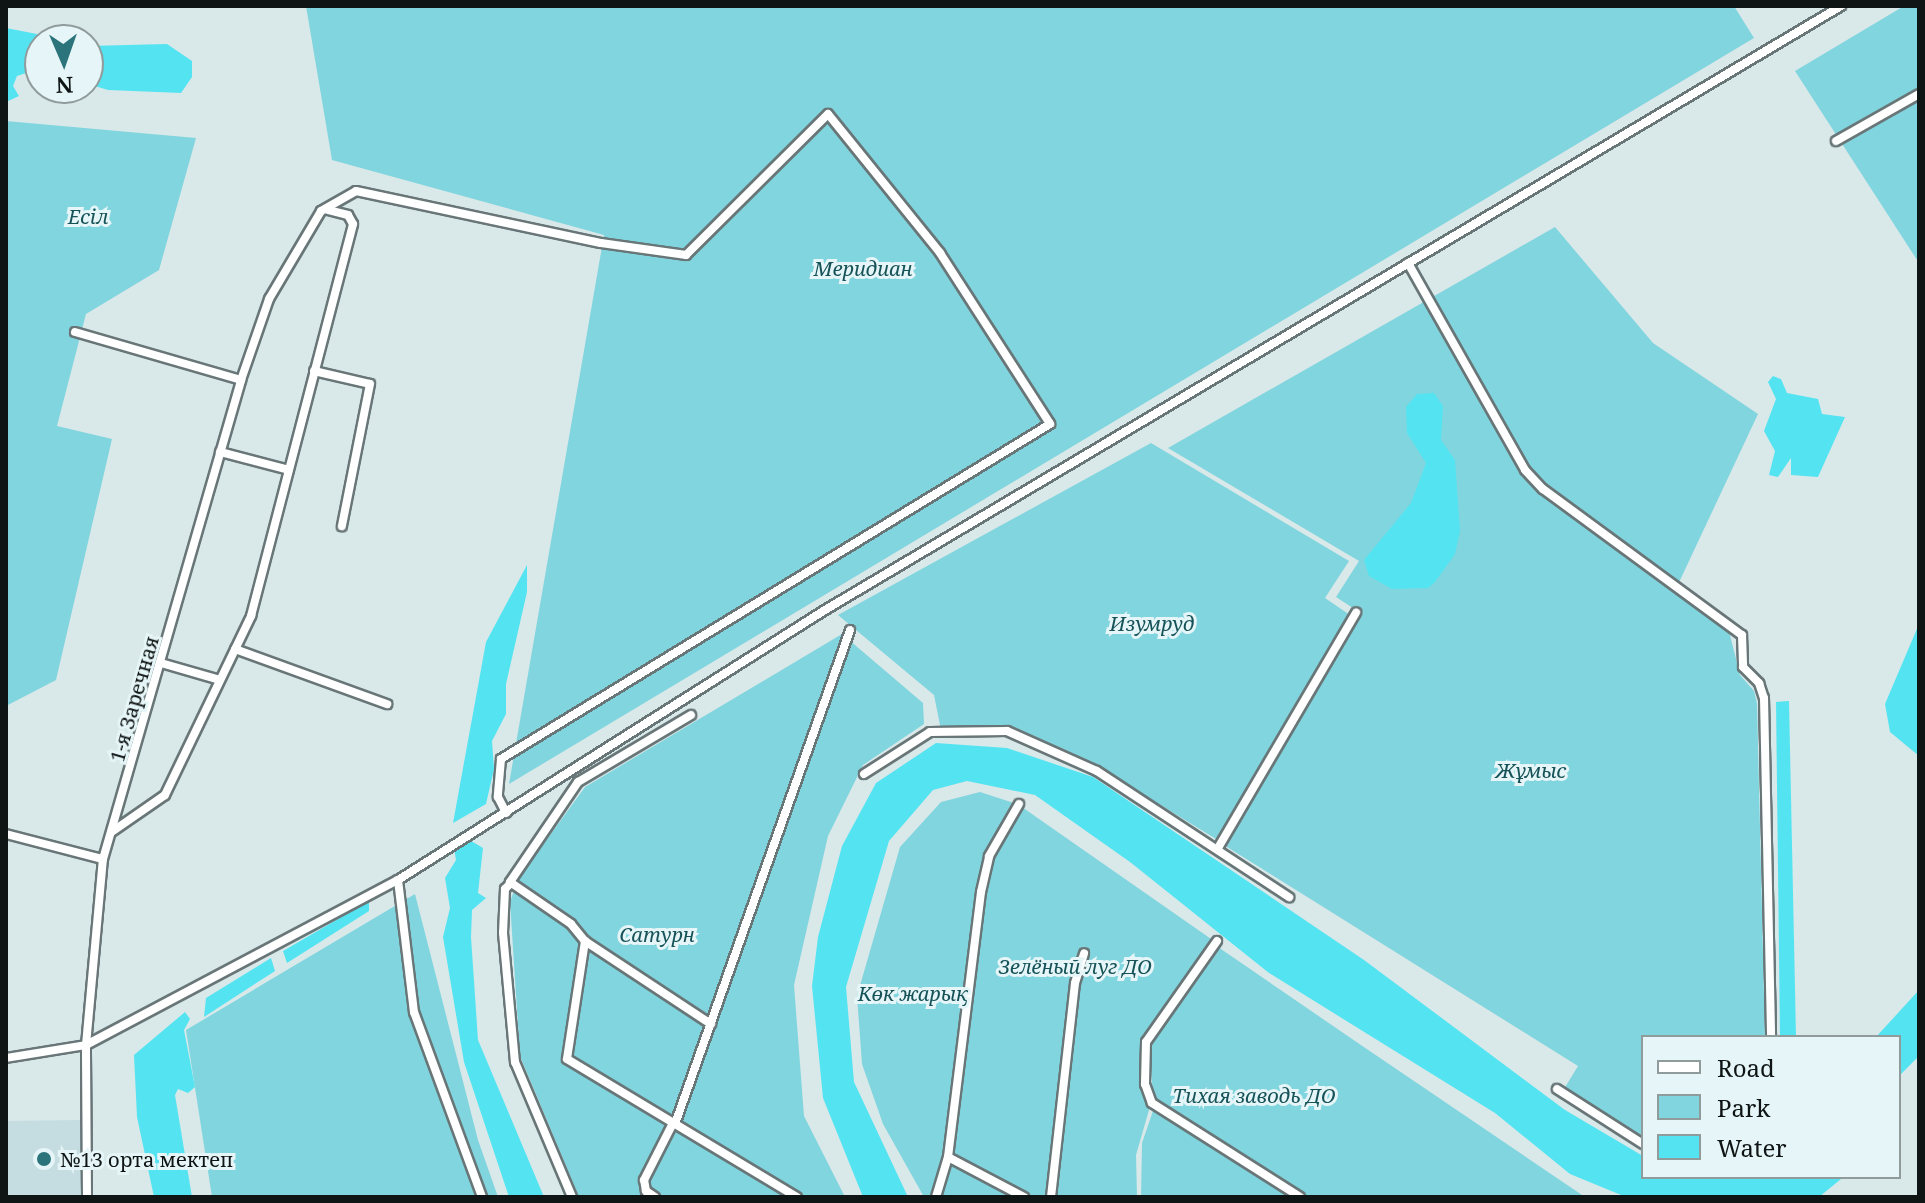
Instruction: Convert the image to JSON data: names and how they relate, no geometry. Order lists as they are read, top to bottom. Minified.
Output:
{"streets":{"street":["1-я Заречная"]},"parks":["Есіл","Меридиан","Изумруд","Жұмыс","Сатурн","Зелёный луг ДО","Көк жарық","Тихая заводь ДО"],"places":["№13 орта мектеп"],"legend":["Road","Park","Water"],"north":"bottom"}
